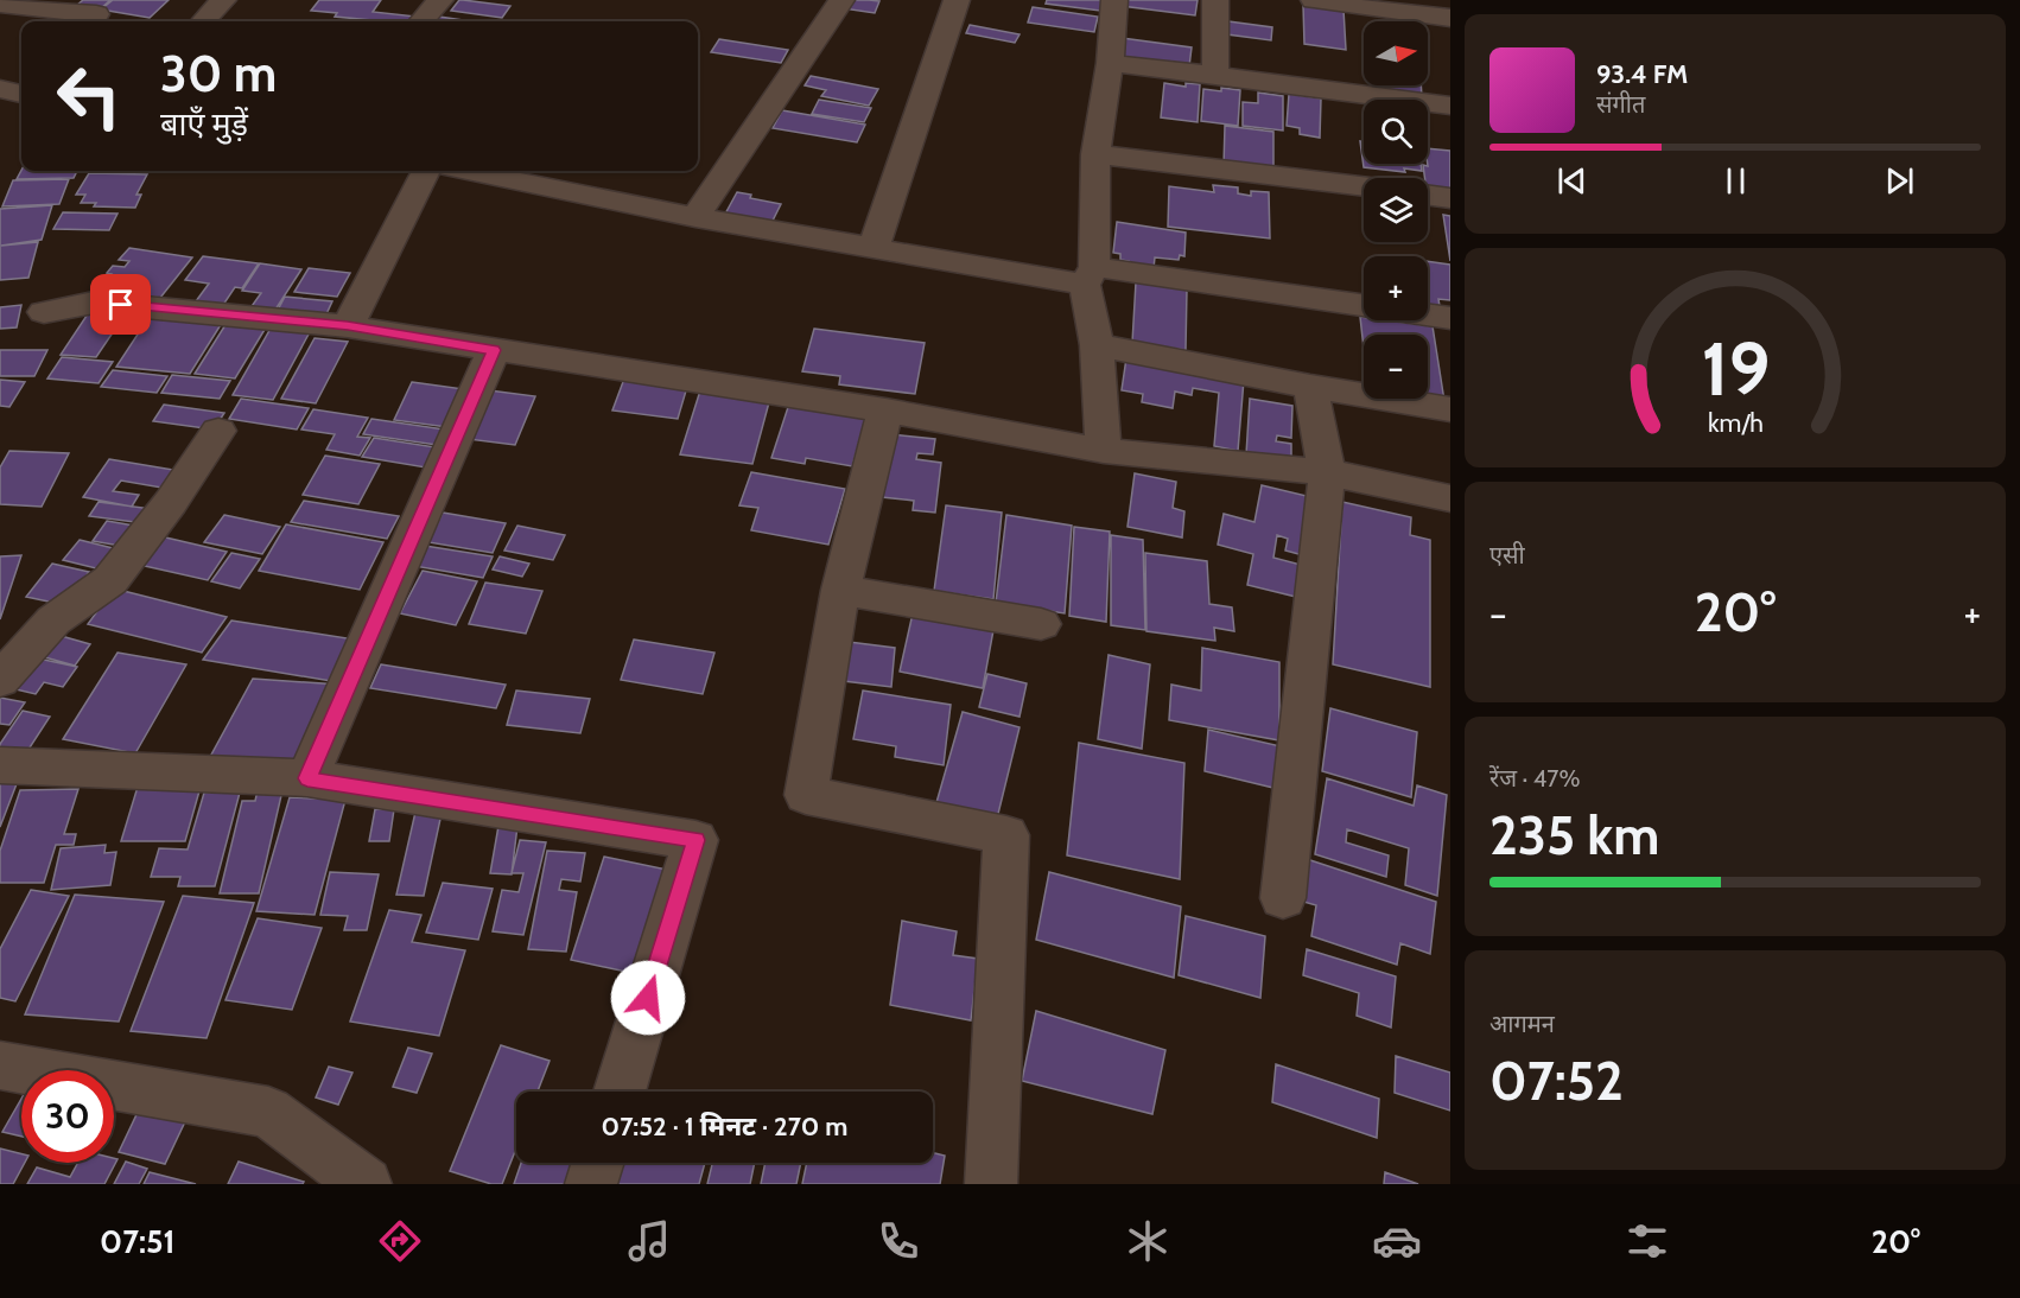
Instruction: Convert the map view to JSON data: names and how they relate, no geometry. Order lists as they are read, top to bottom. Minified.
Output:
{"north":"right","page":{"map_buttons":["+","−"],"turn":["30 m","बाएँ मुड़ें"],"song":["93.4 FM","संगीत"],"tile":["एसी",["रेंज · 47%","235 km"],["आगमन","07:52"]],"heat":["−","20°","+"],"limit":"30","trip":"07:52 · 1 मिनट · 270 m","tabs":["07:51","20°"],"gauge":["19","km/h"]}}
